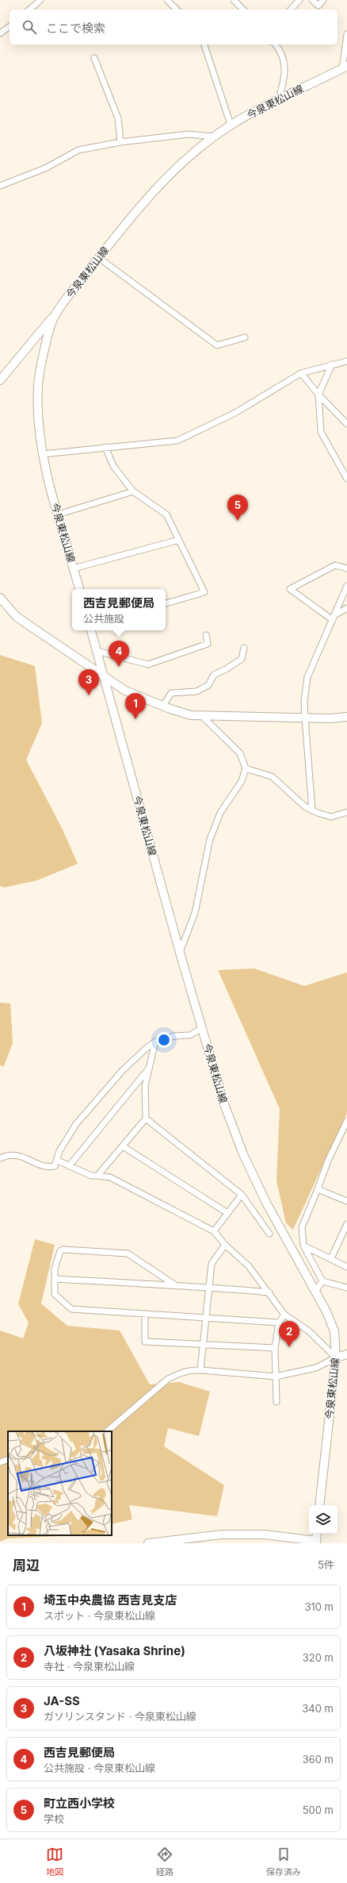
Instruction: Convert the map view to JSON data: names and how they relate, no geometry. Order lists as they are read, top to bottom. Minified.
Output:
{"streets":{"main road":["今泉東松山線"]},"page":{"search":"ここで検索","pins":["5","4","3","1","2"],"popup":["西吉見郵便局","公共施設"],"heading":["周辺","5件"],"list":[{"mark":"1","name":"埼玉中央農協 西吉見支店","note":"スポット · 今泉東松山線","value":"310 m"},{"mark":"2","name":"八坂神社 (Yasaka Shrine)","note":"寺社 · 今泉東松山線","value":"320 m"},{"mark":"3","name":"JA-SS","note":"ガソリンスタンド · 今泉東松山線","value":"340 m"},{"mark":"4","name":"西吉見郵便局","note":"公共施設 · 今泉東松山線","value":"360 m"},{"mark":"5","name":"町立西小学校","note":"学校","value":"500 m"}],"nav":["地図","経路","保存済み"]}}
